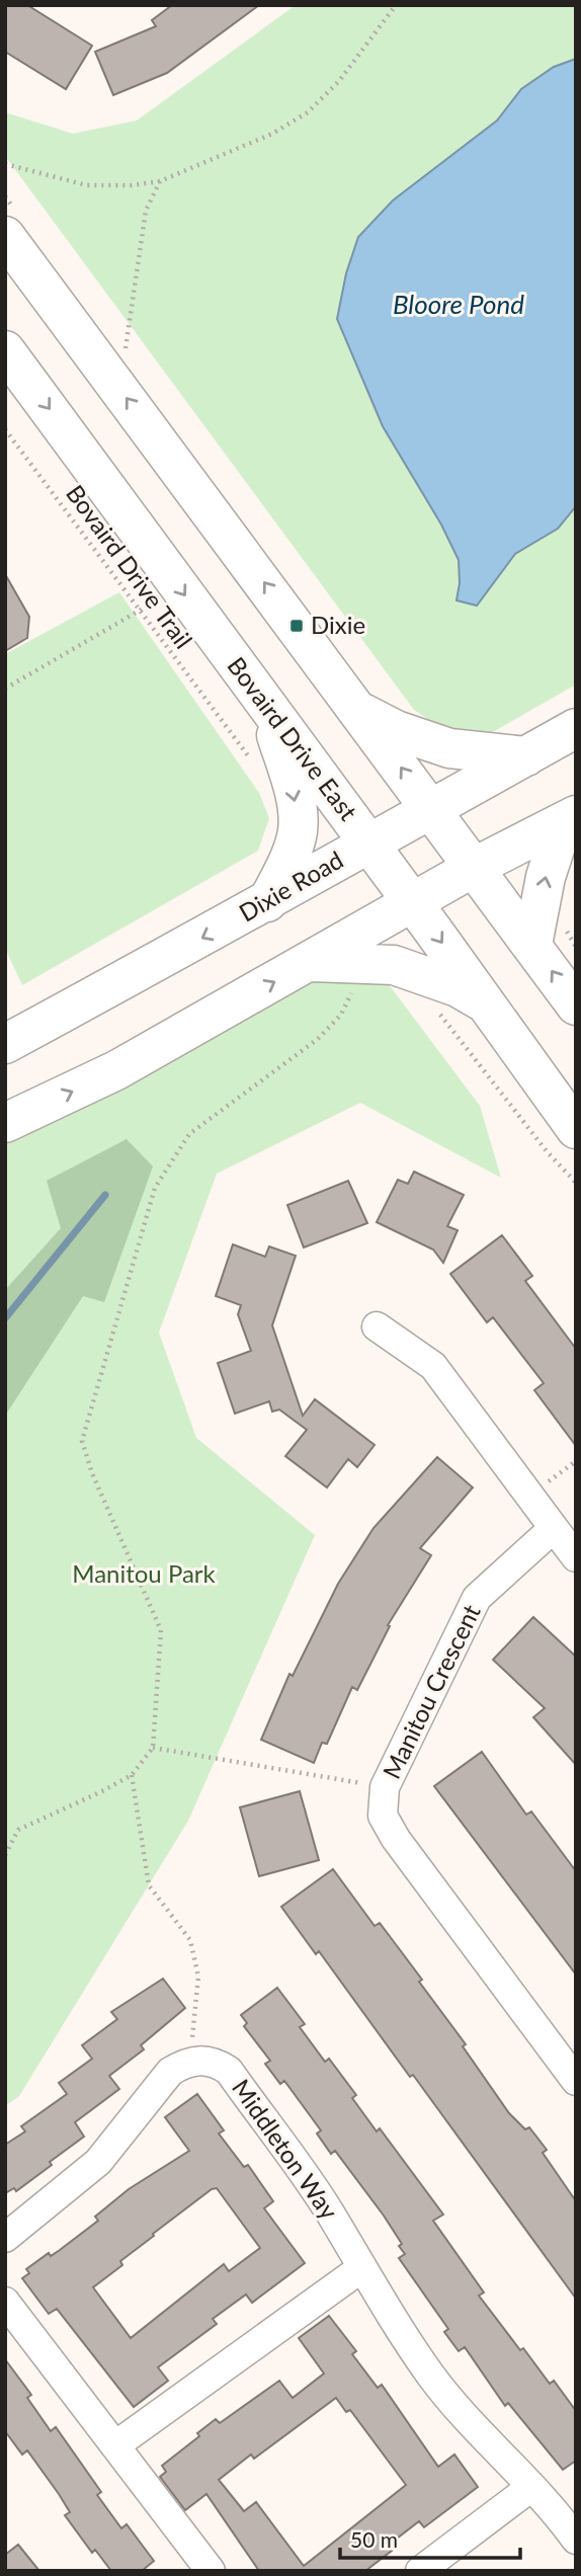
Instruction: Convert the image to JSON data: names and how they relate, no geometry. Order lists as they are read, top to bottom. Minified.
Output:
{"streets":{"main road":["Bovaird Drive East","Dixie Road"],"street":["Manitou Crescent","Middleton Way"],"path":["Bovaird Drive Trail"]},"crossings":[["Bovaird Drive East","Dixie Road"]],"water":["Bloore Pond"],"parks":["Manitou Park"],"places":{"transit":["Dixie"]},"scale_bar":"50 m"}
